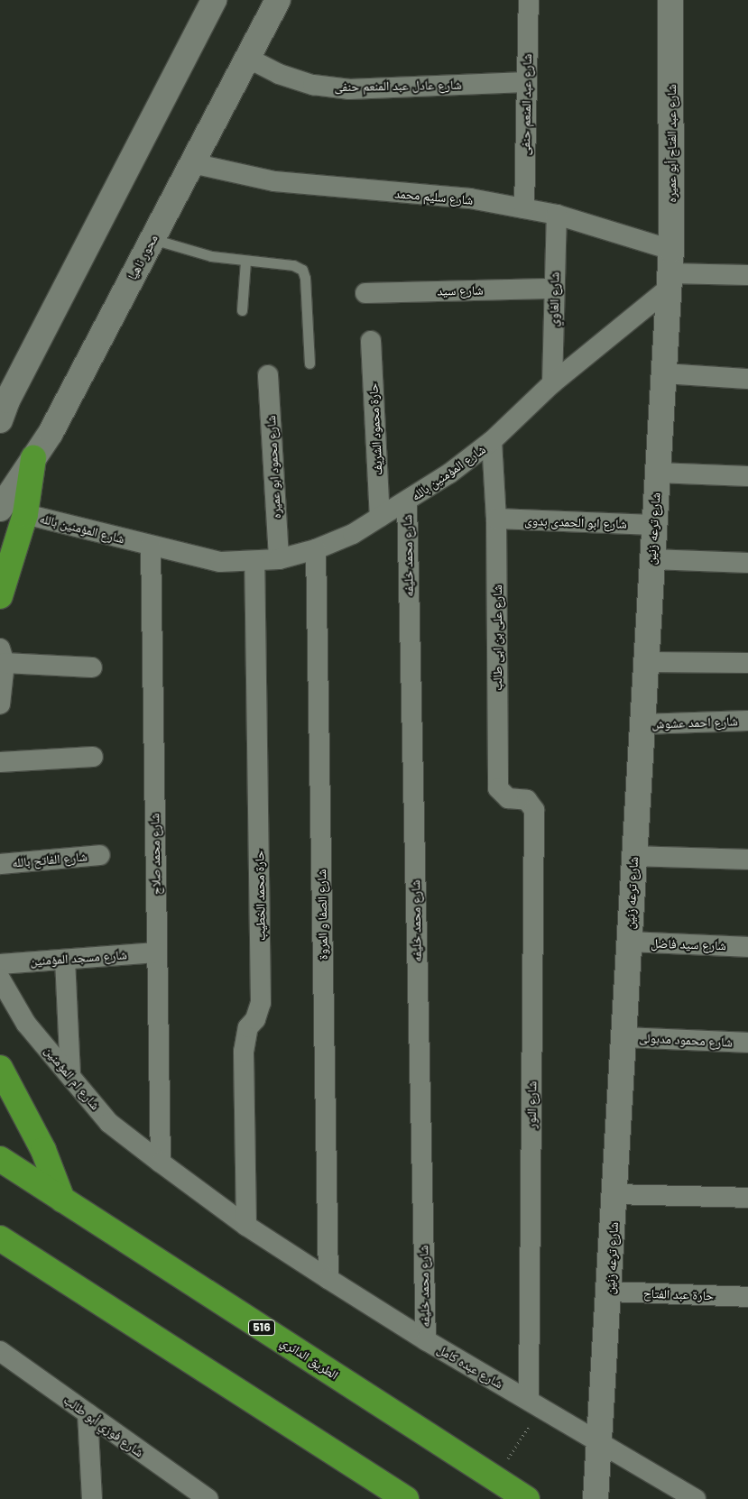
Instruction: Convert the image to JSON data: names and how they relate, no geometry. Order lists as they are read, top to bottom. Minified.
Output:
{"streets":{"highway":["516","الطريق الدائري"],"street":["شارع عادل عبد المنعم حنفى","شارع عبد المنعم حنفى","شارع عبد الفتاح أبو عميره","شارع سليم محمد","محور ناهيا","شارع سيد","شارع الغاوي","حارة محمود الشريف","شارع محمود ابو عميره","شارع المؤمنين بالله","شارع ابو الحمدى بدوى","شارع ترعه زنين","شارع محمد خليفه","شارع على بن ابى طالب","شارع احمد عشوش","شارع محمد صلاح","شارع الفاتح بالله","حارة محمد الخطيب","شارع الصفا و المروة","شارع سيد فاضل","شارع مسجد المؤمنين","شارع محمود مدبولى","شارع ام المؤمنين","شارع النور","حارة عبد الفتاح","شارع عبده كامل","شارع فوزي أبو طالب"]},"crossings":[["شارع عادل عبد المنعم حنفى","شارع عبد المنعم حنفى"],["شارع عادل عبد المنعم حنفى","محور ناهيا"],["شارع عبد المنعم حنفى","شارع سليم محمد"],["شارع عبد الفتاح أبو عميره","شارع سليم محمد"],["شارع عبد الفتاح أبو عميره","شارع المؤمنين بالله"],["شارع عبد الفتاح أبو عميره","شارع ترعه زنين"],["شارع سليم محمد","محور ناهيا"],["شارع سليم محمد","شارع الغاوي"],["شارع سليم محمد","شارع المؤمنين بالله"],["شارع سليم محمد","شارع ترعه زنين"],["شارع سيد","شارع الغاوي"],["شارع الغاوي","شارع المؤمنين بالله"],["حارة محمود الشريف","شارع المؤمنين بالله"],["شارع محمود ابو عميره","شارع المؤمنين بالله"],["شارع المؤمنين بالله","شارع ترعه زنين"],["شارع المؤمنين بالله","شارع محمد خليفه"],["شارع المؤمنين بالله","شارع على بن ابى طالب"],["شارع المؤمنين بالله","شارع محمد صلاح"],["شارع المؤمنين بالله","حارة محمد الخطيب"],["شارع المؤمنين بالله","شارع الصفا و المروة"],["شارع ابو الحمدى بدوى","شارع ترعه زنين"],["شارع ابو الحمدى بدوى","شارع على بن ابى طالب"],["شارع ترعه زنين","شارع احمد عشوش"],["شارع ترعه زنين","شارع سيد فاضل"],["شارع ترعه زنين","شارع محمود مدبولى"],["شارع ترعه زنين","حارة عبد الفتاح"],["شارع ترعه زنين","شارع عبده كامل"],["شارع محمد خليفه","شارع عبده كامل"],["شارع على بن ابى طالب","شارع النور"],["شارع محمد صلاح","شارع مسجد المؤمنين"],["شارع محمد صلاح","شارع ام المؤمنين"],["شارع محمد صلاح","شارع عبده كامل"],["حارة محمد الخطيب","شارع عبده كامل"],["شارع الصفا و المروة","شارع عبده كامل"],["شارع ام المؤمنين","شارع عبده كامل"],["شارع النور","شارع عبده كامل"]]}
